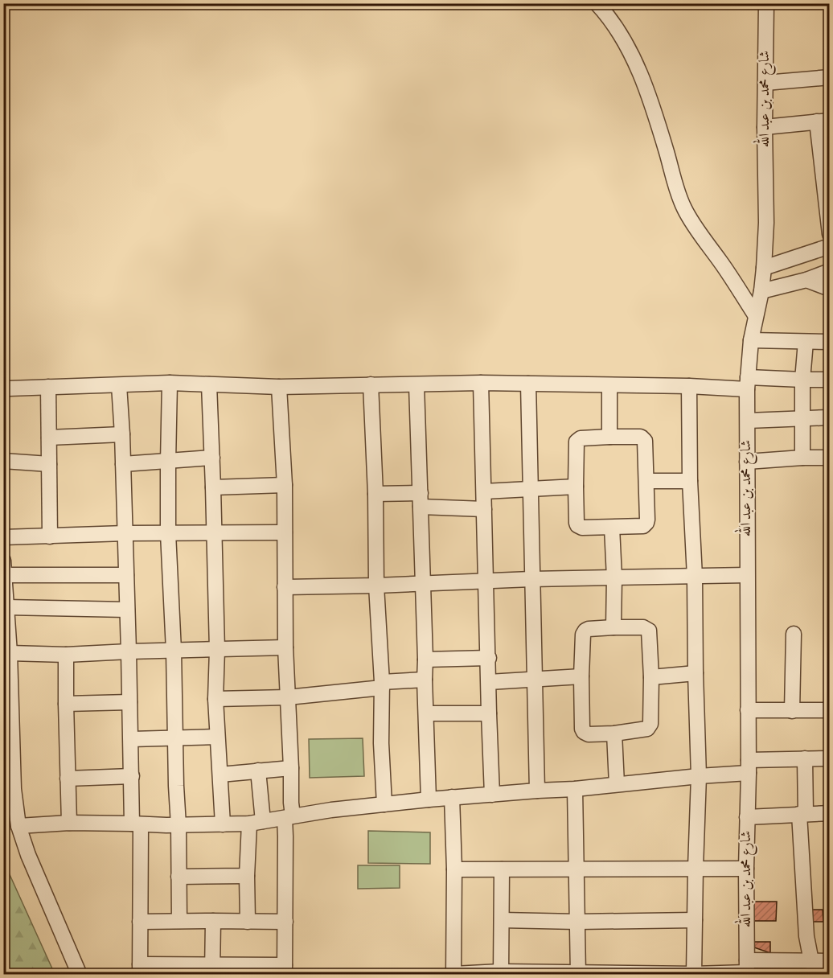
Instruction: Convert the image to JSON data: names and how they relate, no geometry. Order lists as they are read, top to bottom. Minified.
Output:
{"streets":{"street":["شارع محمد بن عبد الله"]}}
